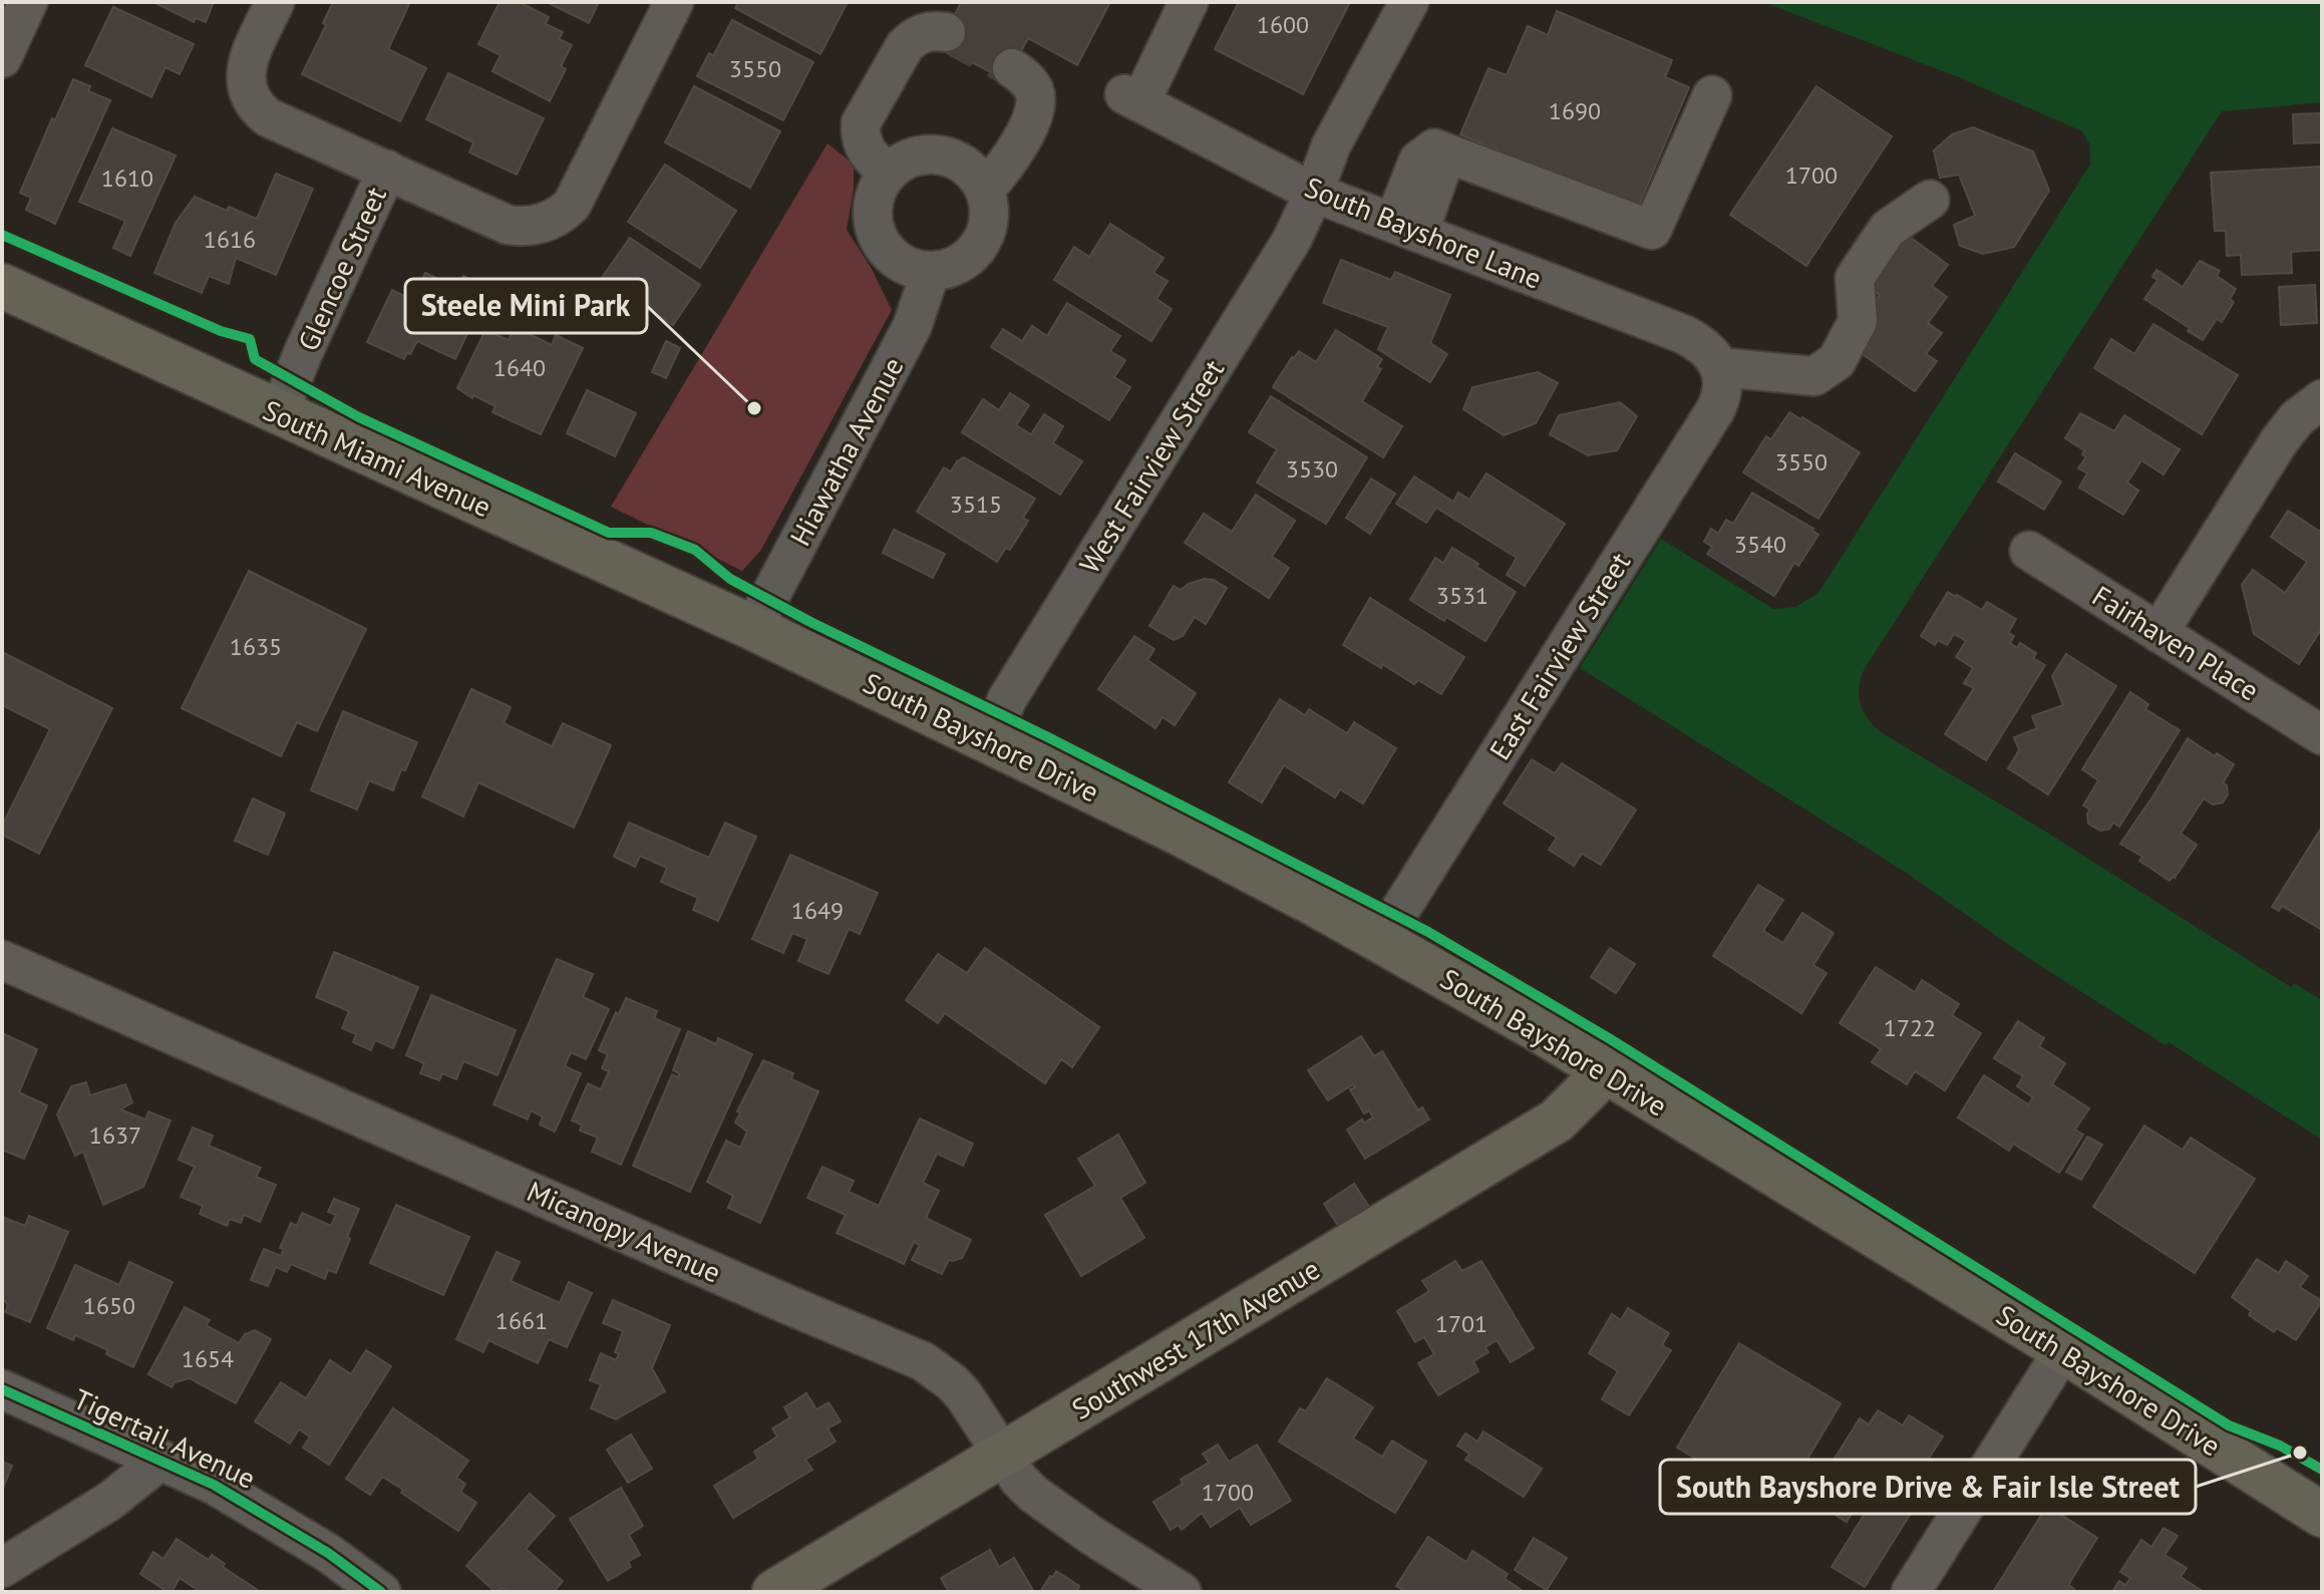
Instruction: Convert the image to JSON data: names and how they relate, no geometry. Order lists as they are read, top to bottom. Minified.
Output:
{"streets":{"main road":["South Miami Avenue","South Bayshore Drive","Southwest 17th Avenue"],"street":["South Bayshore Lane","Glencoe Street","Hiawatha Avenue","West Fairview Street","Fairhaven Place","East Fairview Street","Micanopy Avenue","Tigertail Avenue"]},"crossings":[["South Bayshore Lane","West Fairview Street"],["South Bayshore Lane","East Fairview Street"],["Glencoe Street","South Miami Avenue"],["Hiawatha Avenue","South Miami Avenue"],["Hiawatha Avenue","South Bayshore Drive"],["South Miami Avenue","South Bayshore Drive"],["West Fairview Street","South Bayshore Drive"],["East Fairview Street","South Bayshore Drive"],["South Bayshore Drive","Southwest 17th Avenue"],["Micanopy Avenue","Southwest 17th Avenue"]],"places":["Steele Mini Park","South Bayshore Drive & Fair Isle Street"],"house_numbers":["1600","3550","1690","1700","1610","1616","1640","3550","3530","3515","3540","3531","1635","1649","1722","1637","1650","1661","1701","1654","1700"]}
